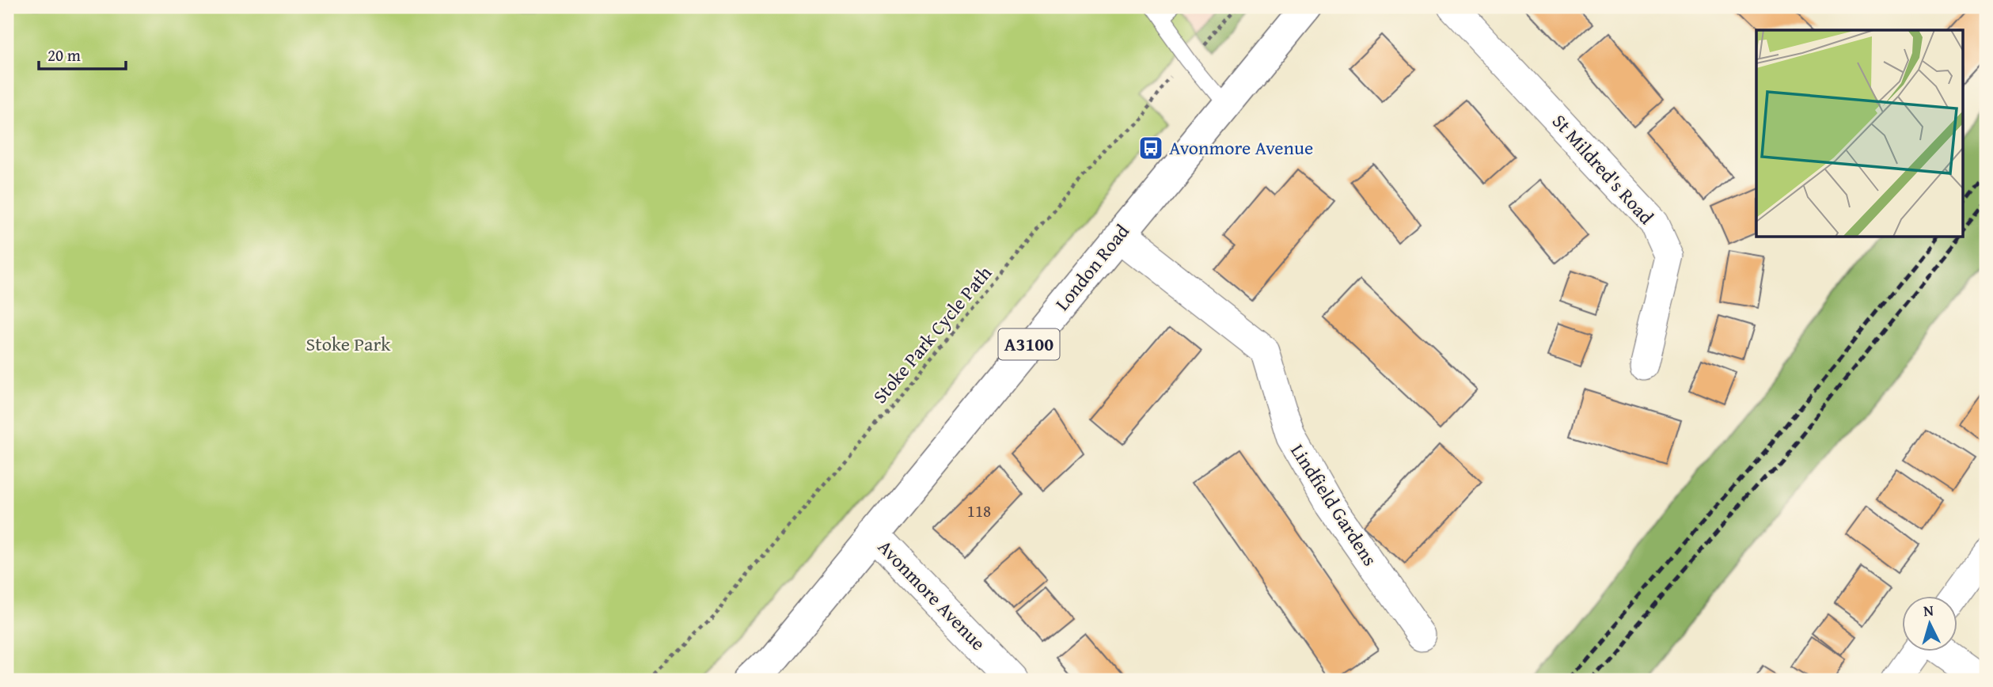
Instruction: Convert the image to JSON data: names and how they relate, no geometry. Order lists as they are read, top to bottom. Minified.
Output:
{"streets":{"main road":["London Road","A3100"],"street":["St Mildred's Road","Lindfield Gardens","Avonmore Avenue"],"path":["Stoke Park Cycle Path"]},"crossings":[["London Road","Lindfield Gardens"],["London Road","Avonmore Avenue"]],"parks":["Stoke Park"],"places":{"bus stop":["Avonmore Avenue"]},"house_numbers":["118"],"scale_bar":"20 m","north":"top"}
